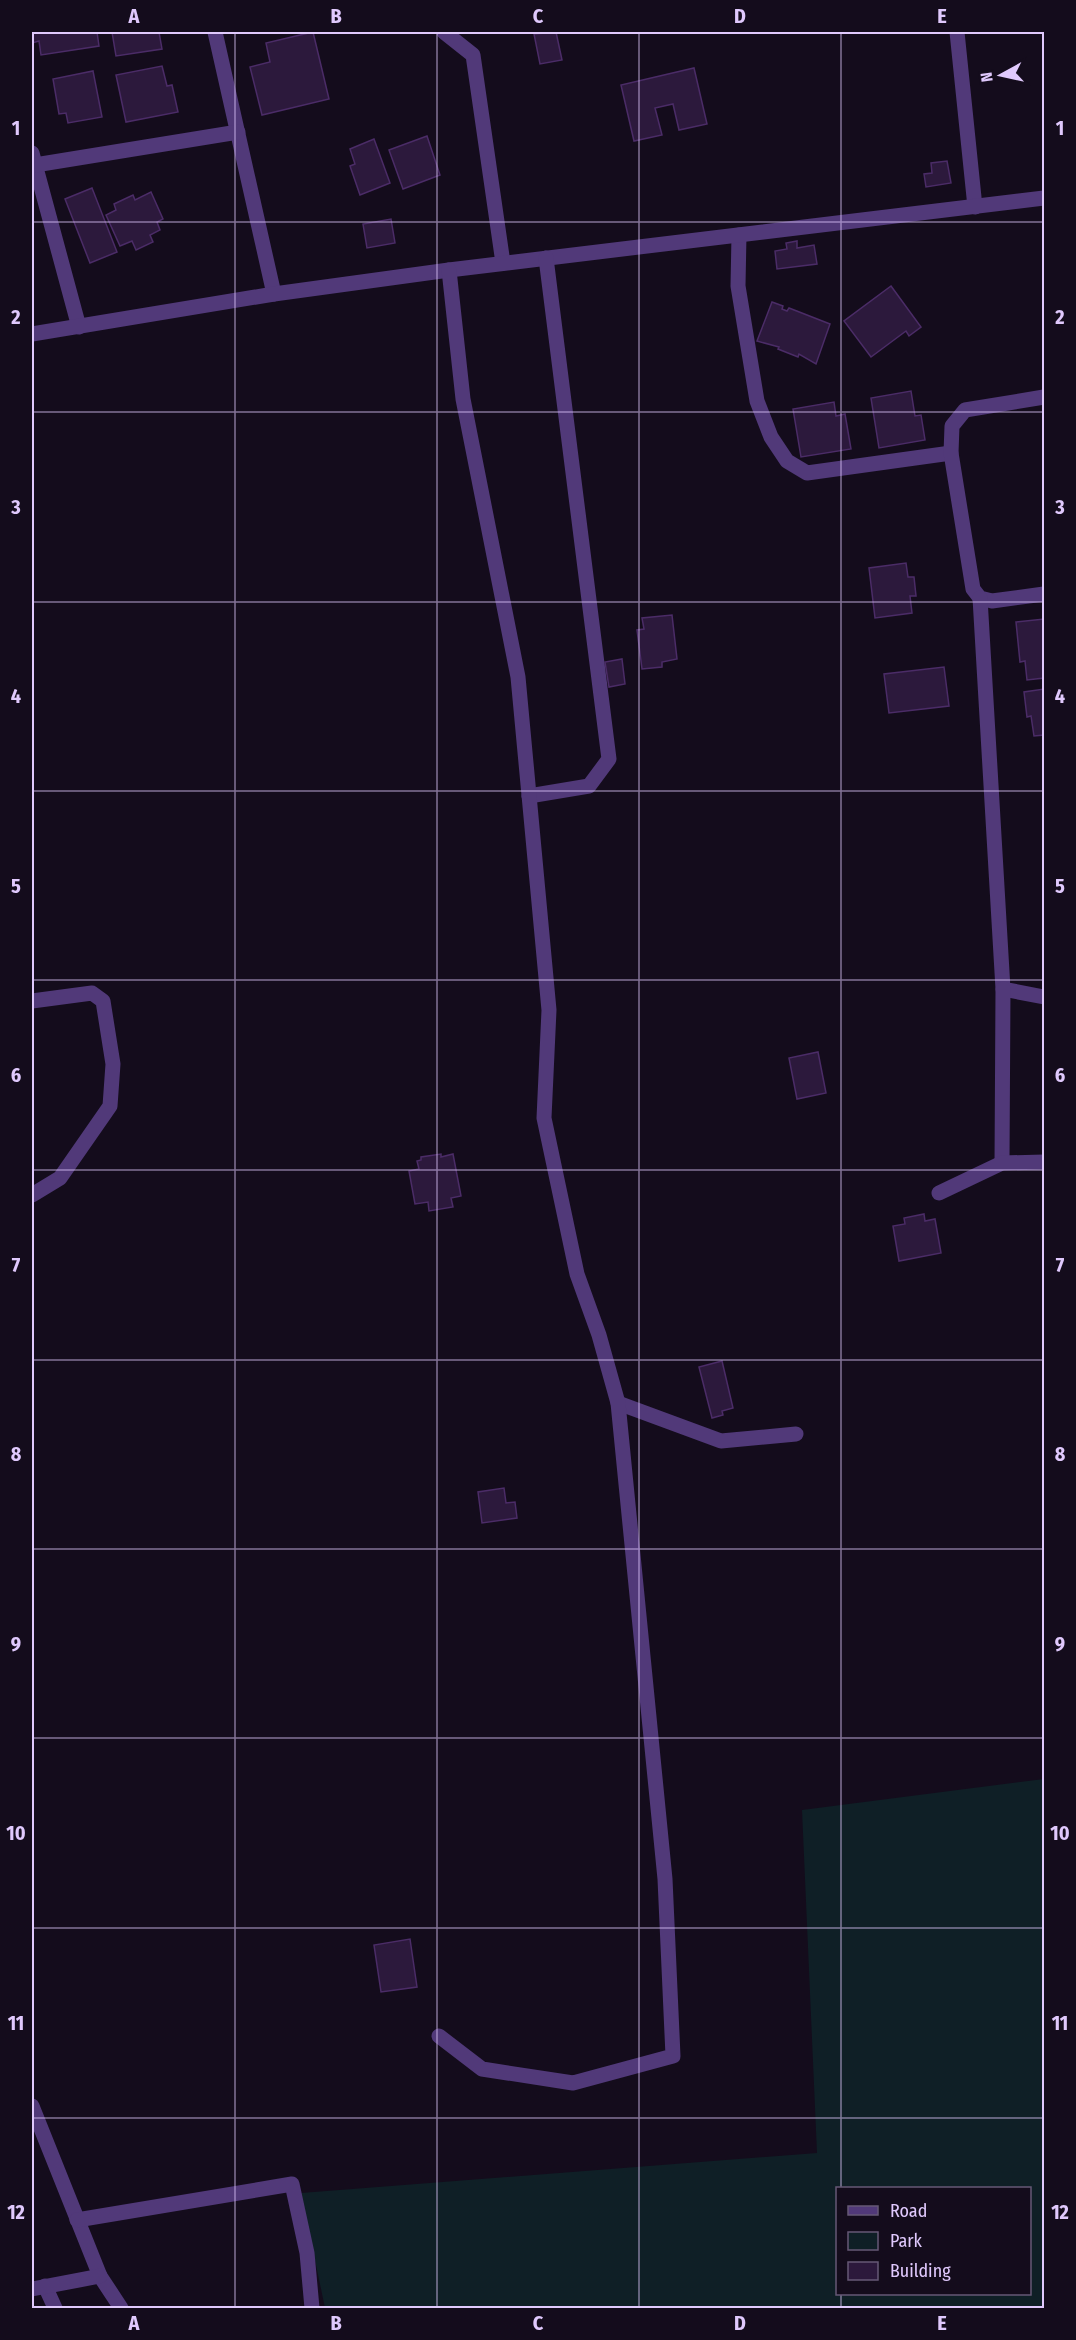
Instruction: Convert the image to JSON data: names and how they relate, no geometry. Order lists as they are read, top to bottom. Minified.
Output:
{"legend":["Road","Park","Building"],"north":"left","grid":{"columns":["A","B","C","D","E"],"rows":["1","2","3","4","5","6","7","8","9","10","11","12"]}}
